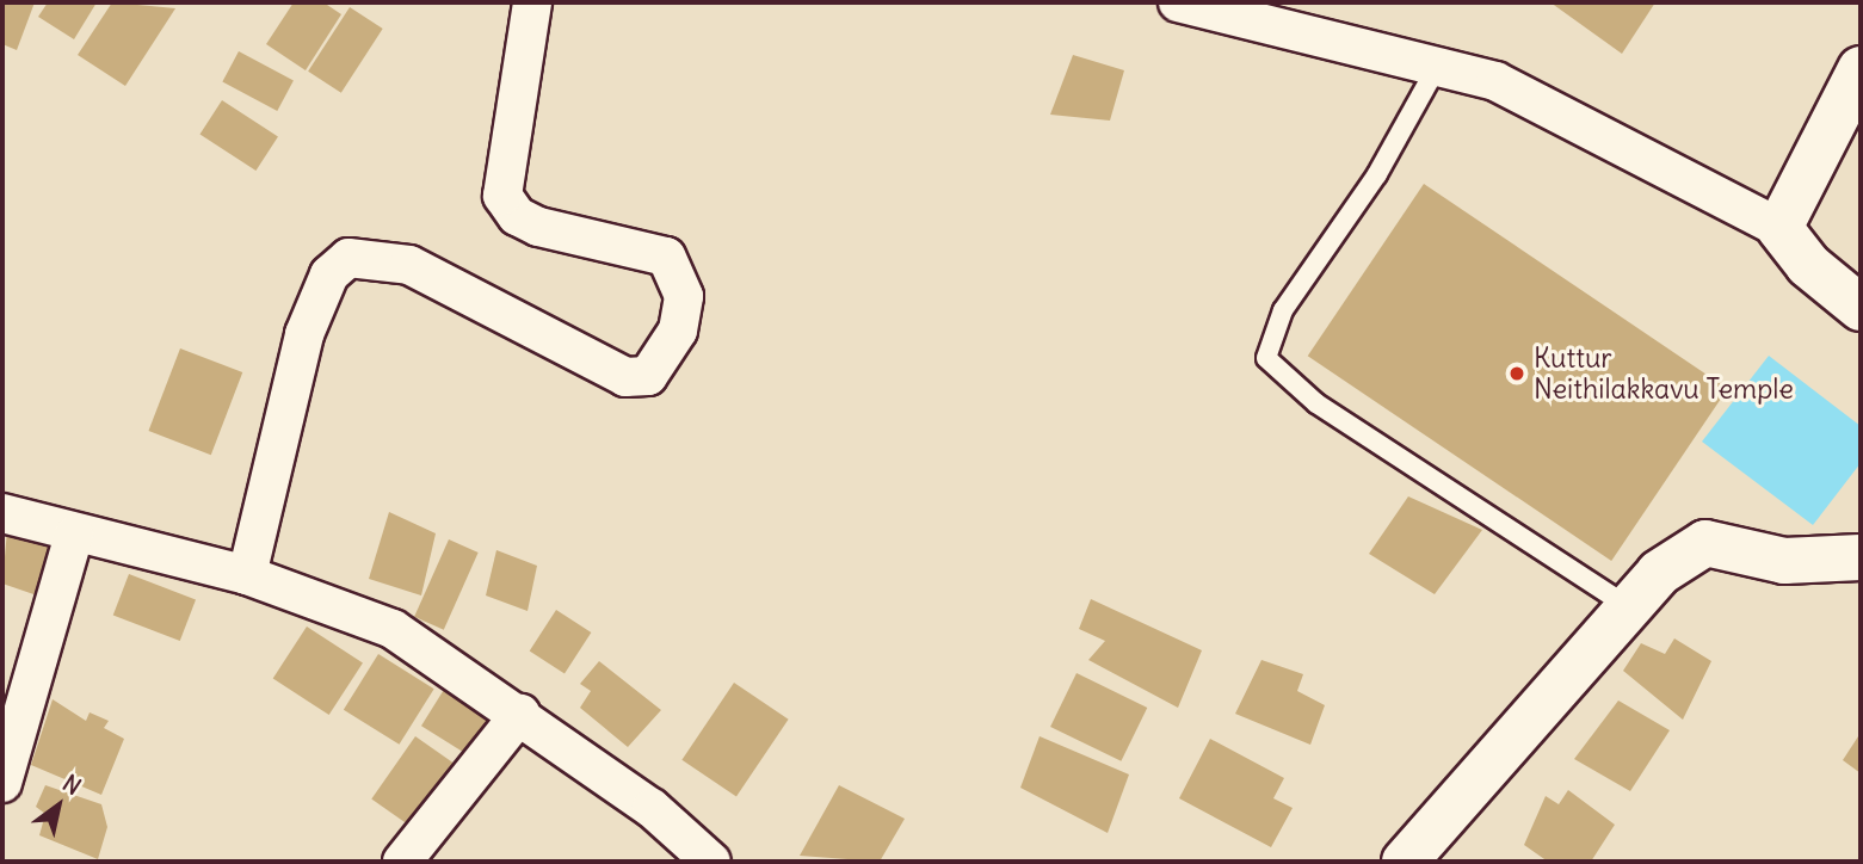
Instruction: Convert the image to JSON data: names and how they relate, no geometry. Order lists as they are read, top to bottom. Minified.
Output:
{"places":["Kuttur Neithilakkavu Temple"],"north":"top right"}
